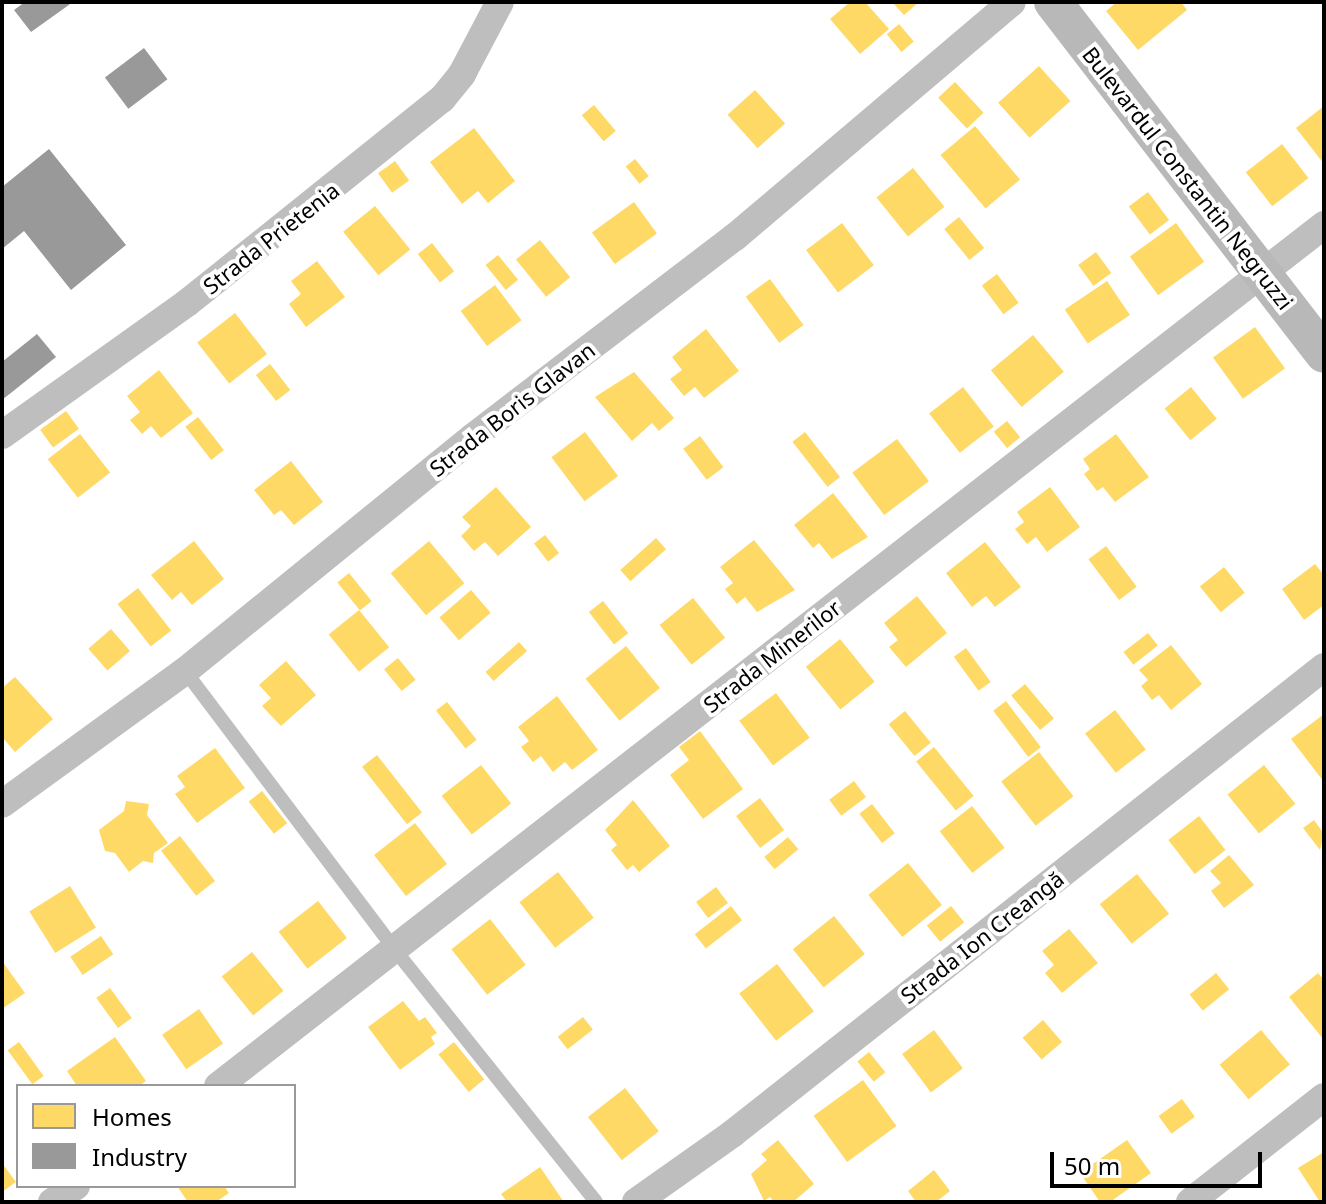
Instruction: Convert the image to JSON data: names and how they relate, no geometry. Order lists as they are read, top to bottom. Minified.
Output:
{"streets":{"street":["Bulevardul Constantin Negruzzi","Strada Prietenia","Strada Boris Glavan","Strada Minerilor","Strada Ion Creangă"]},"crossings":[["Bulevardul Constantin Negruzzi","Strada Minerilor"]],"legend":["Homes","Industry"],"scale_bar":"50 m"}
